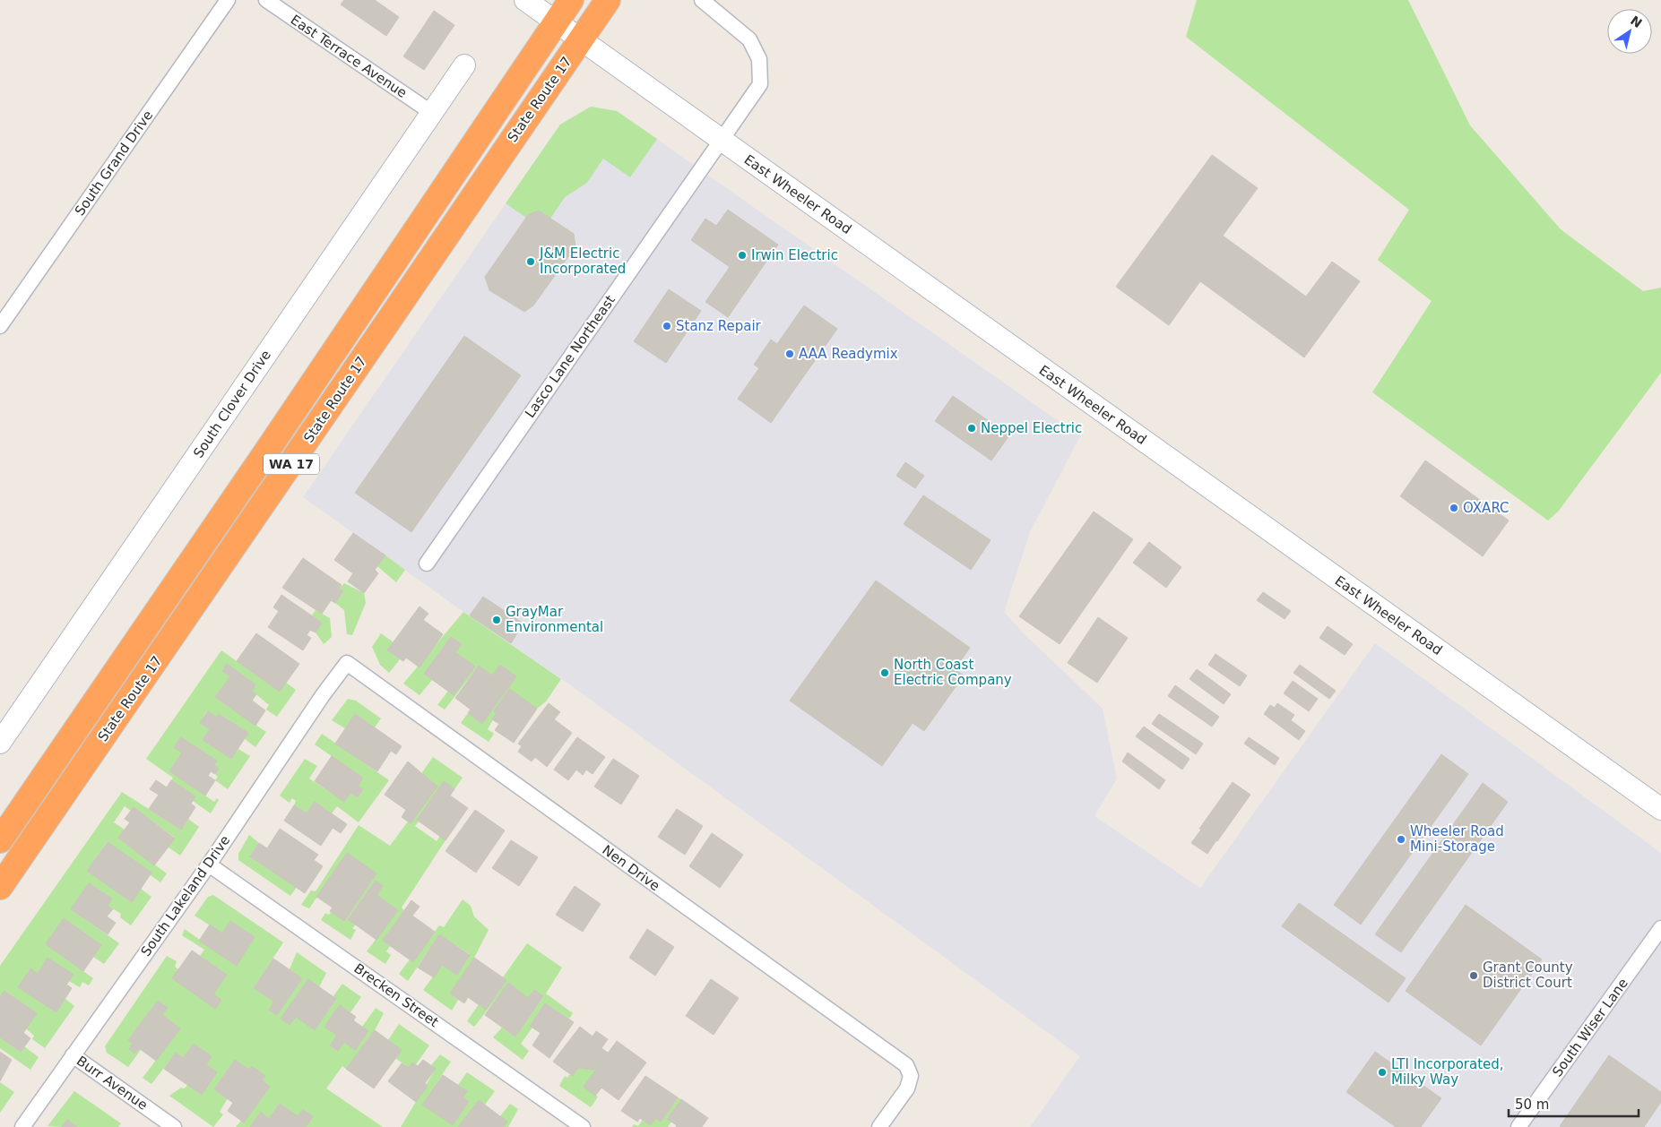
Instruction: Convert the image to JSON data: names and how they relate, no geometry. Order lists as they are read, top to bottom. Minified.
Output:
{"streets":{"highway":["State Route 17","WA 17"],"main road":["East Wheeler Road","South Clover Drive"],"street":["East Terrace Avenue","South Grand Drive","Lasco Lane Northeast","Nen Drive","South Lakeland Drive","Brecken Street","South Wiser Lane","Burr Avenue"]},"crossings":[["East Terrace Avenue","South Clover Drive"],["State Route 17","East Wheeler Road"],["East Wheeler Road","Lasco Lane Northeast"],["Nen Drive","South Lakeland Drive"],["South Lakeland Drive","Brecken Street"],["South Lakeland Drive","Burr Avenue"]],"places":["Irwin Electric","J&M Electric Incorporated","Stanz Repair","AAA Readymix","Neppel Electric","OXARC","GrayMar Environmental","North Coast Electric Company","Wheeler Road Mini-Storage","Grant County District Court","LTI Incorporated, Milky Way"],"scale_bar":"50 m","north":"top right"}
